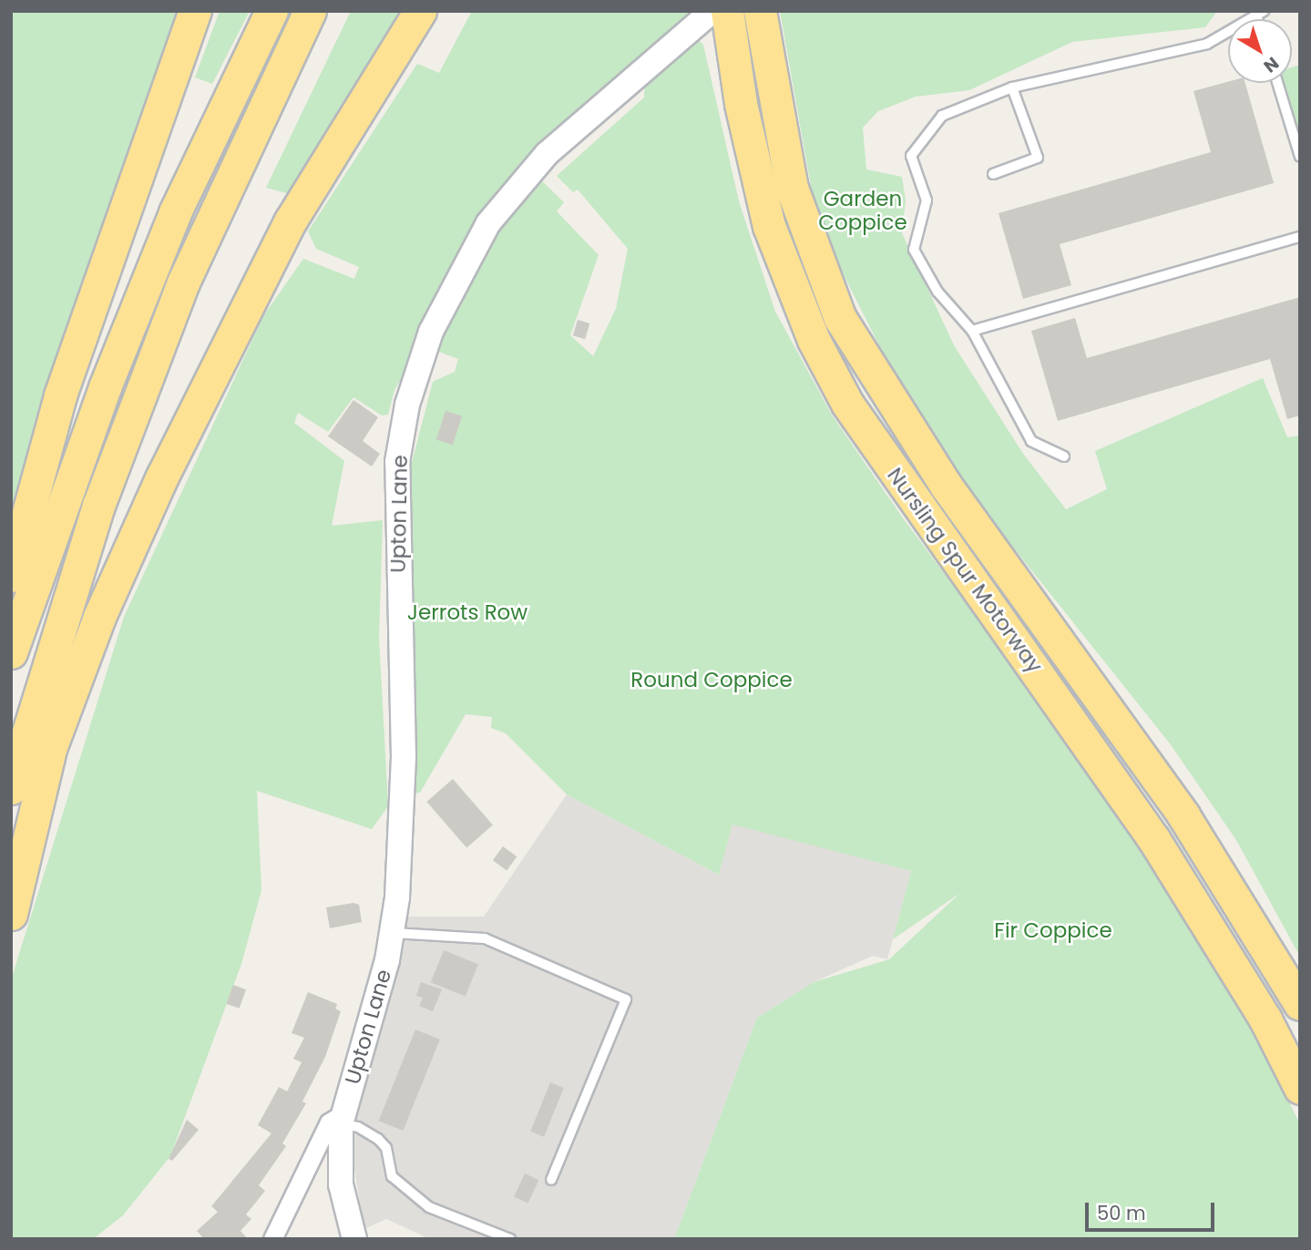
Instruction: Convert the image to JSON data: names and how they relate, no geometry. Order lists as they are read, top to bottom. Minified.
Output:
{"streets":{"highway":["Nursling Spur Motorway"],"street":["Upton Lane"]},"crossings":[["Upton Lane","Nursling Spur Motorway"]],"parks":["Garden Coppice","Jerrots Row","Round Coppice","Fir Coppice"],"scale_bar":"50 m","north":"bottom right"}
